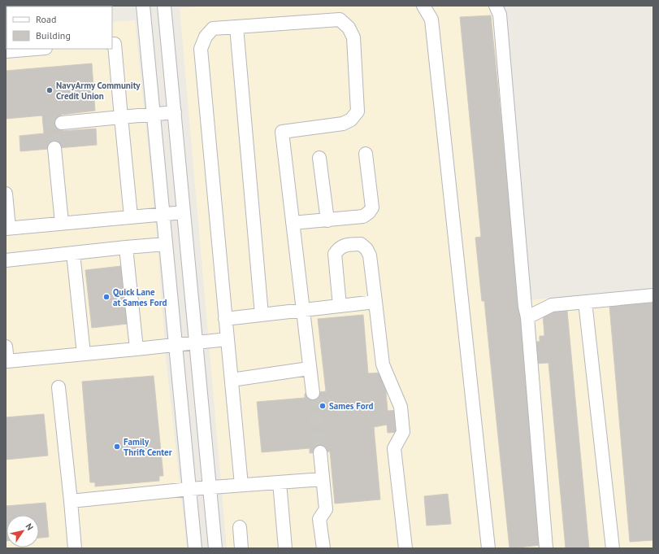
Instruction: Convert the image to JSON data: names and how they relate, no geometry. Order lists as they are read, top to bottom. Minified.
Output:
{"places":["NavyArmy Community Credit Union","Quick Lane at Sames Ford","Sames Ford","Family Thrift Center"],"legend":["Road","Building"],"north":"top right"}
